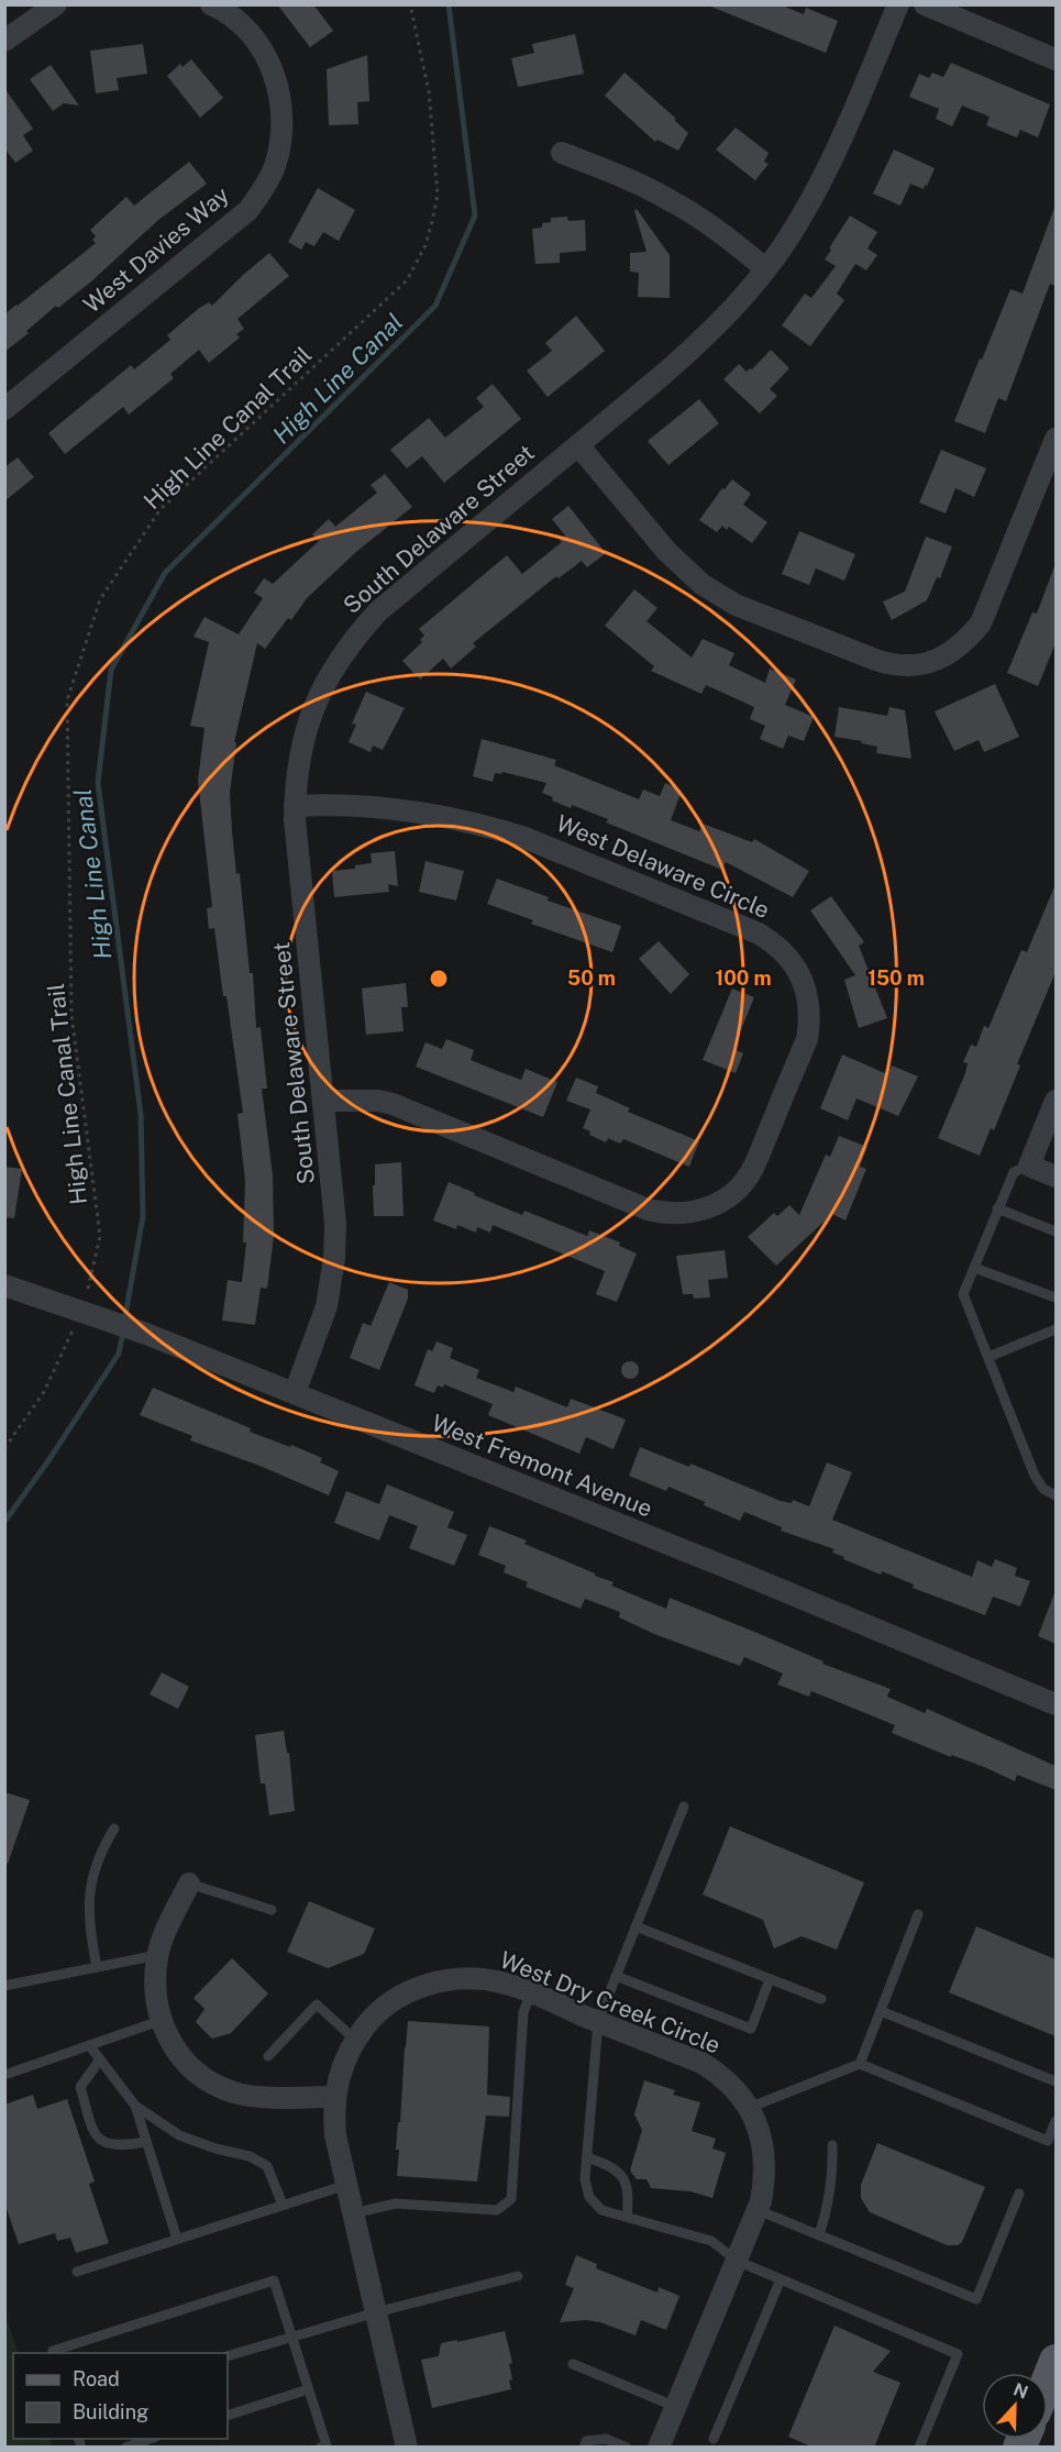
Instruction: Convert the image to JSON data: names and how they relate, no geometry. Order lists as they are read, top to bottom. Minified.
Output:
{"streets":{"street":["West Davies Way","South Delaware Street","West Delaware Circle","West Fremont Avenue","West Dry Creek Circle"],"path":["High Line Canal Trail"]},"crossings":[["South Delaware Street","West Delaware Circle"],["South Delaware Street","West Fremont Avenue"]],"water":["High Line Canal"],"legend":["Road","Building"],"north":"top","rings":["50 m","100 m","150 m"]}
